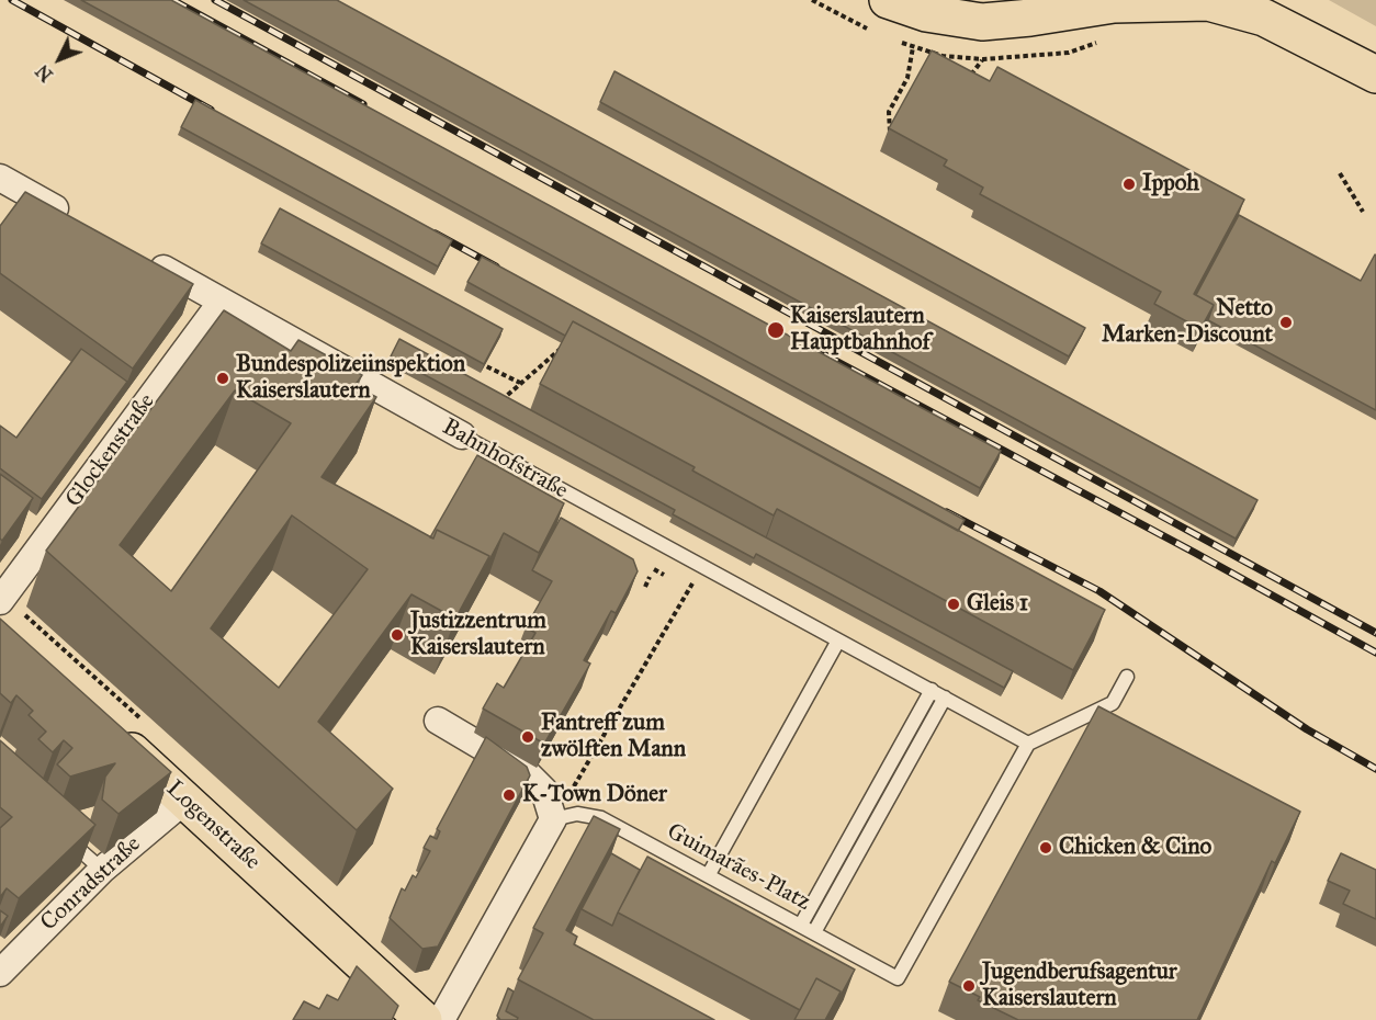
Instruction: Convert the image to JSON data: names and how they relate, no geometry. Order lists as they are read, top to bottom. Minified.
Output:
{"streets":{"main road":["Logenstraße"],"street":["Glockenstraße","Bahnhofstraße","Conradstraße"],"lane":["Guimarães-Platz"]},"crossings":[["Glockenstraße","Bahnhofstraße"],["Logenstraße","Conradstraße"]],"places":["Ippoh","Netto Marken-Discount","Kaiserslautern Hauptbahnhof","Bundespolizeiinspektion Kaiserslautern","Gleis 1","Justizzentrum Kaiserslautern","Fantreff zum zwölften Mann","K-Town Döner","Chicken & Cino","Jugendberufsagentur Kaiserslautern"],"north":"bottom left"}
